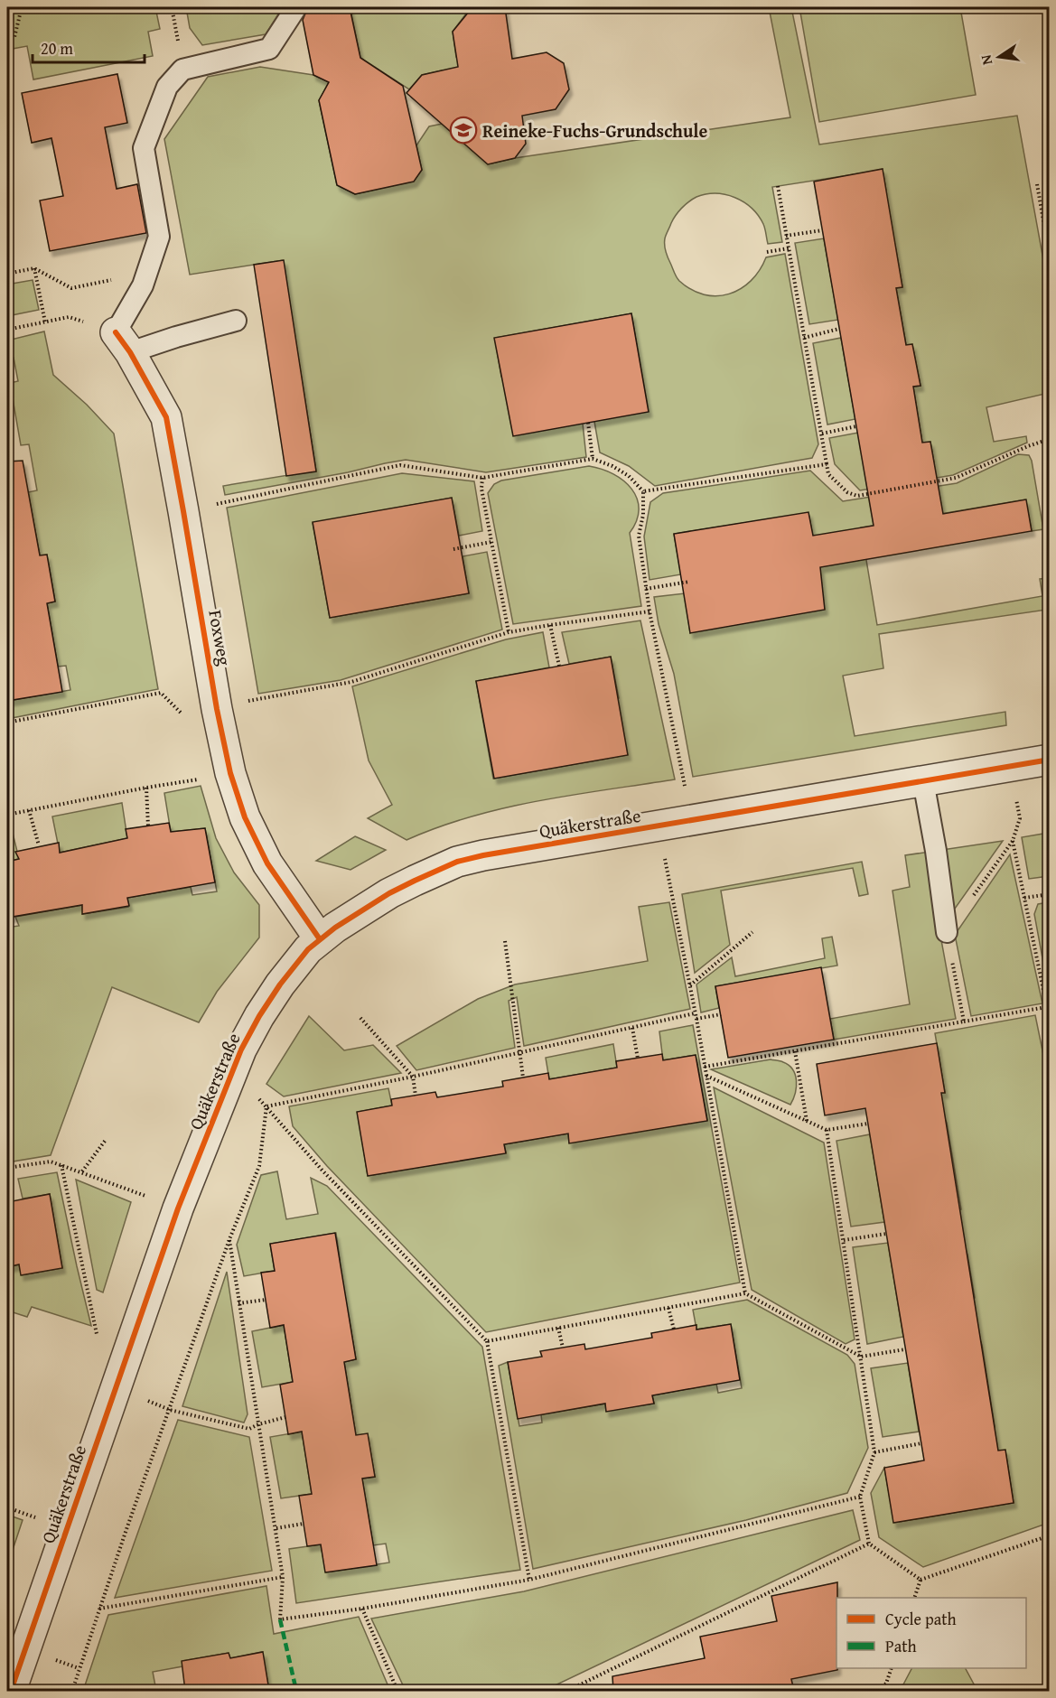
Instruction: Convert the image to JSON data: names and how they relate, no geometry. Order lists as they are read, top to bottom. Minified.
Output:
{"streets":{"street":["Foxweg","Quäkerstraße"]},"crossings":[["Foxweg","Quäkerstraße"]],"places":{"school or university":["Reineke-Fuchs-Grundschule"]},"legend":["Cycle path","Path"],"scale_bar":"20 m","north":"left"}
